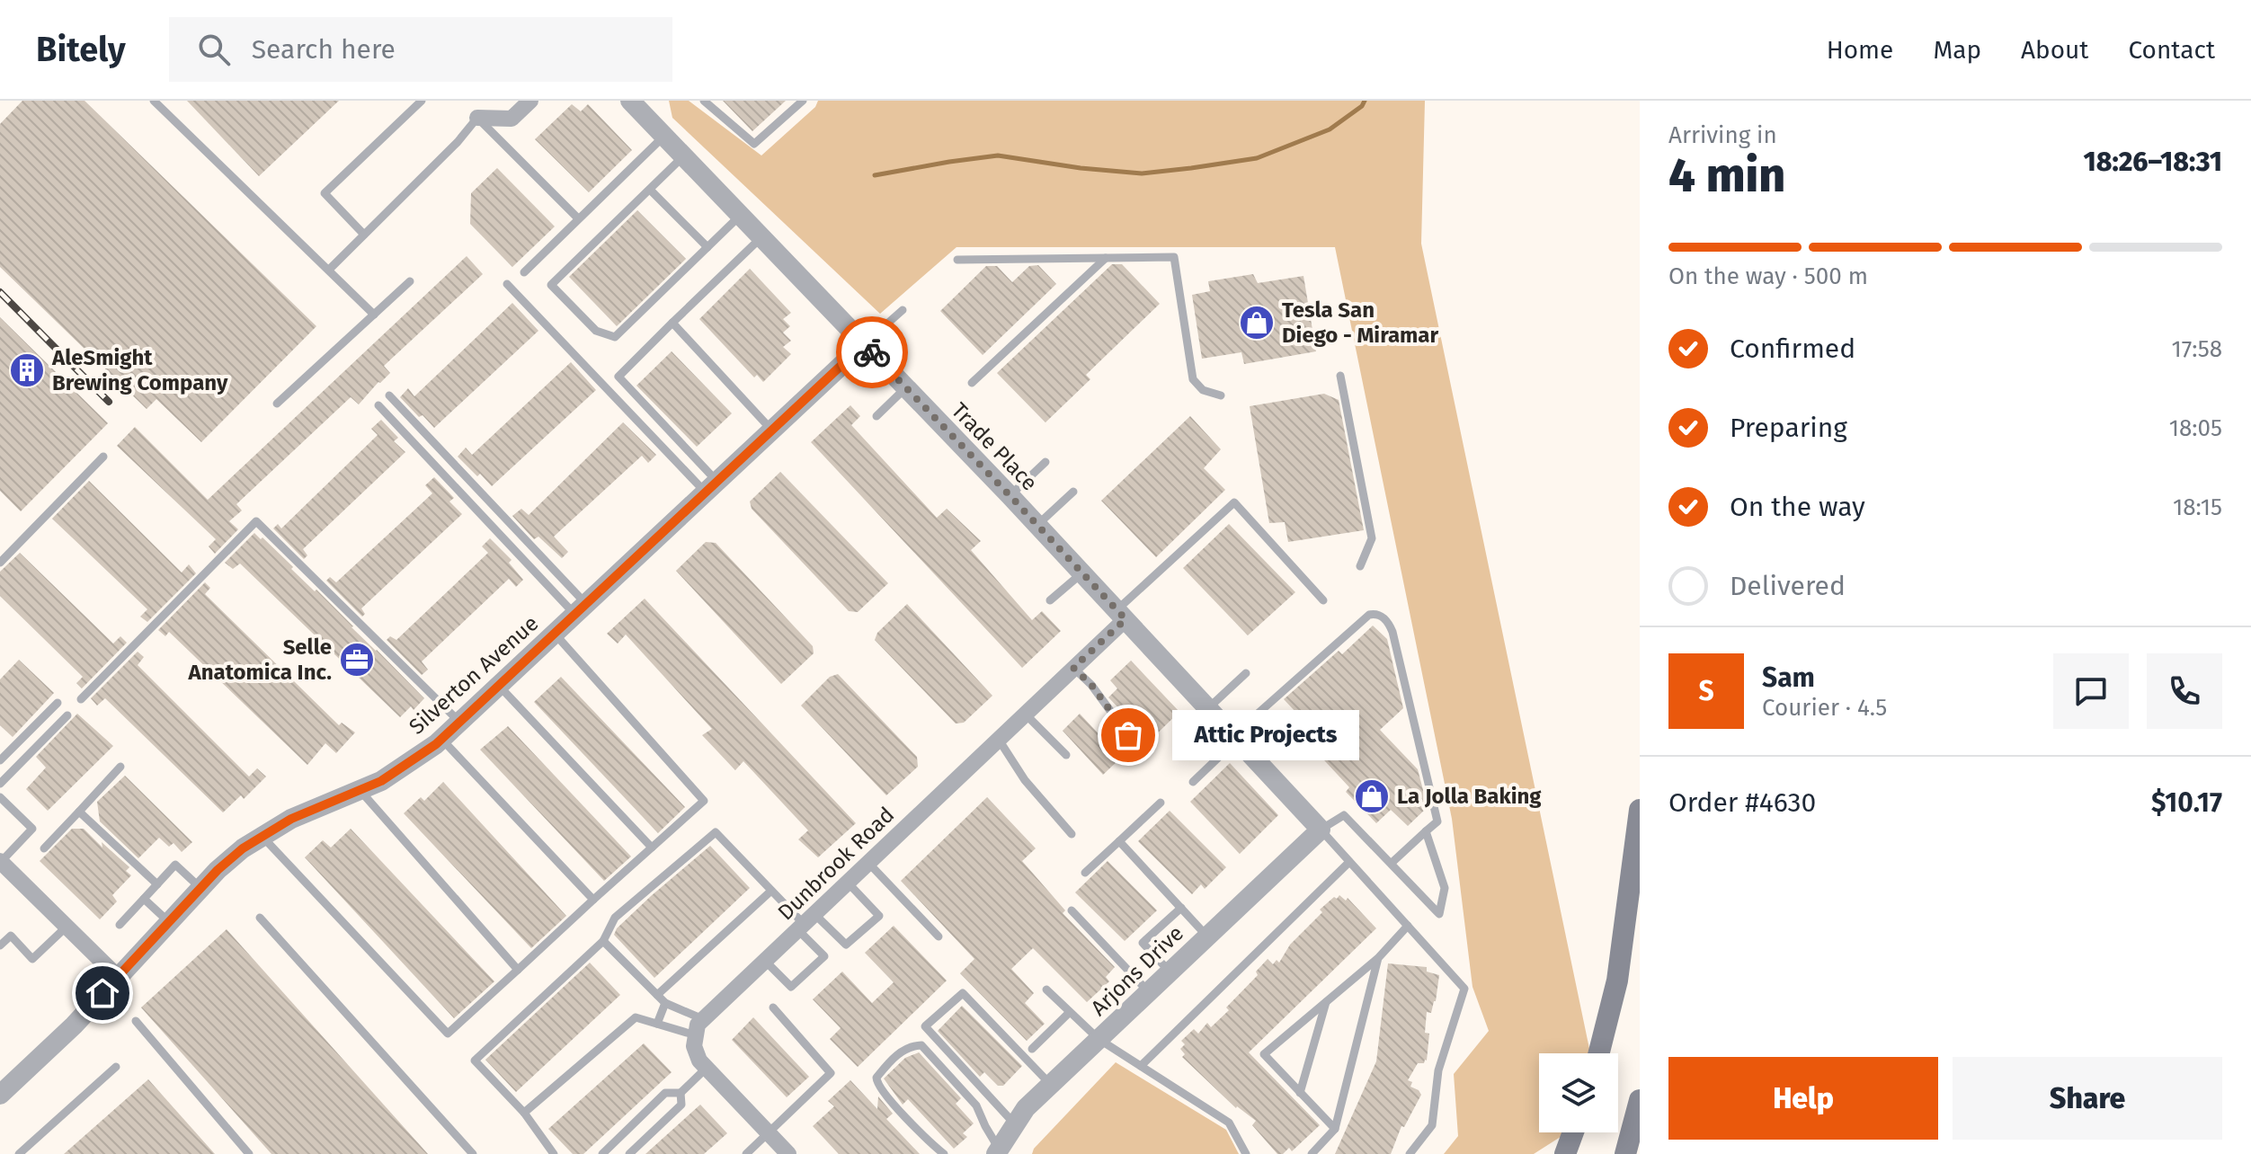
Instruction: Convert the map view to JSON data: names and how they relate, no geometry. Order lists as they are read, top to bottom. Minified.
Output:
{"streets":{"street":["Trade Place","Silverton Avenue","Dunbrook Road","Arjons Drive"]},"crossings":[["Trade Place","Silverton Avenue"],["Trade Place","Dunbrook Road"],["Trade Place","Arjons Drive"]],"places":{"shop":["Tesla San Diego - Miramar","La Jolla Baking"],"building":["AleSmight Brewing Company"],"office":["Selle Anatomica Inc."],"other":["Attic Projects"]},"page":{"header":"Bitely","search":"Search here","nav":["Home","Map","About","Contact"],"heading":["4 min","Arriving in","18:26–18:31"],"panel":["Sam","Courier · 4.5","Order #4630","$10.17"],"bar":"On the way · 500 m","list":[["Confirmed","17:58"],["Preparing","18:05"],["On the way","18:15"],"Delivered"],"round":"S","bubble":"Attic Projects","buttons":["Help","Share"]}}
